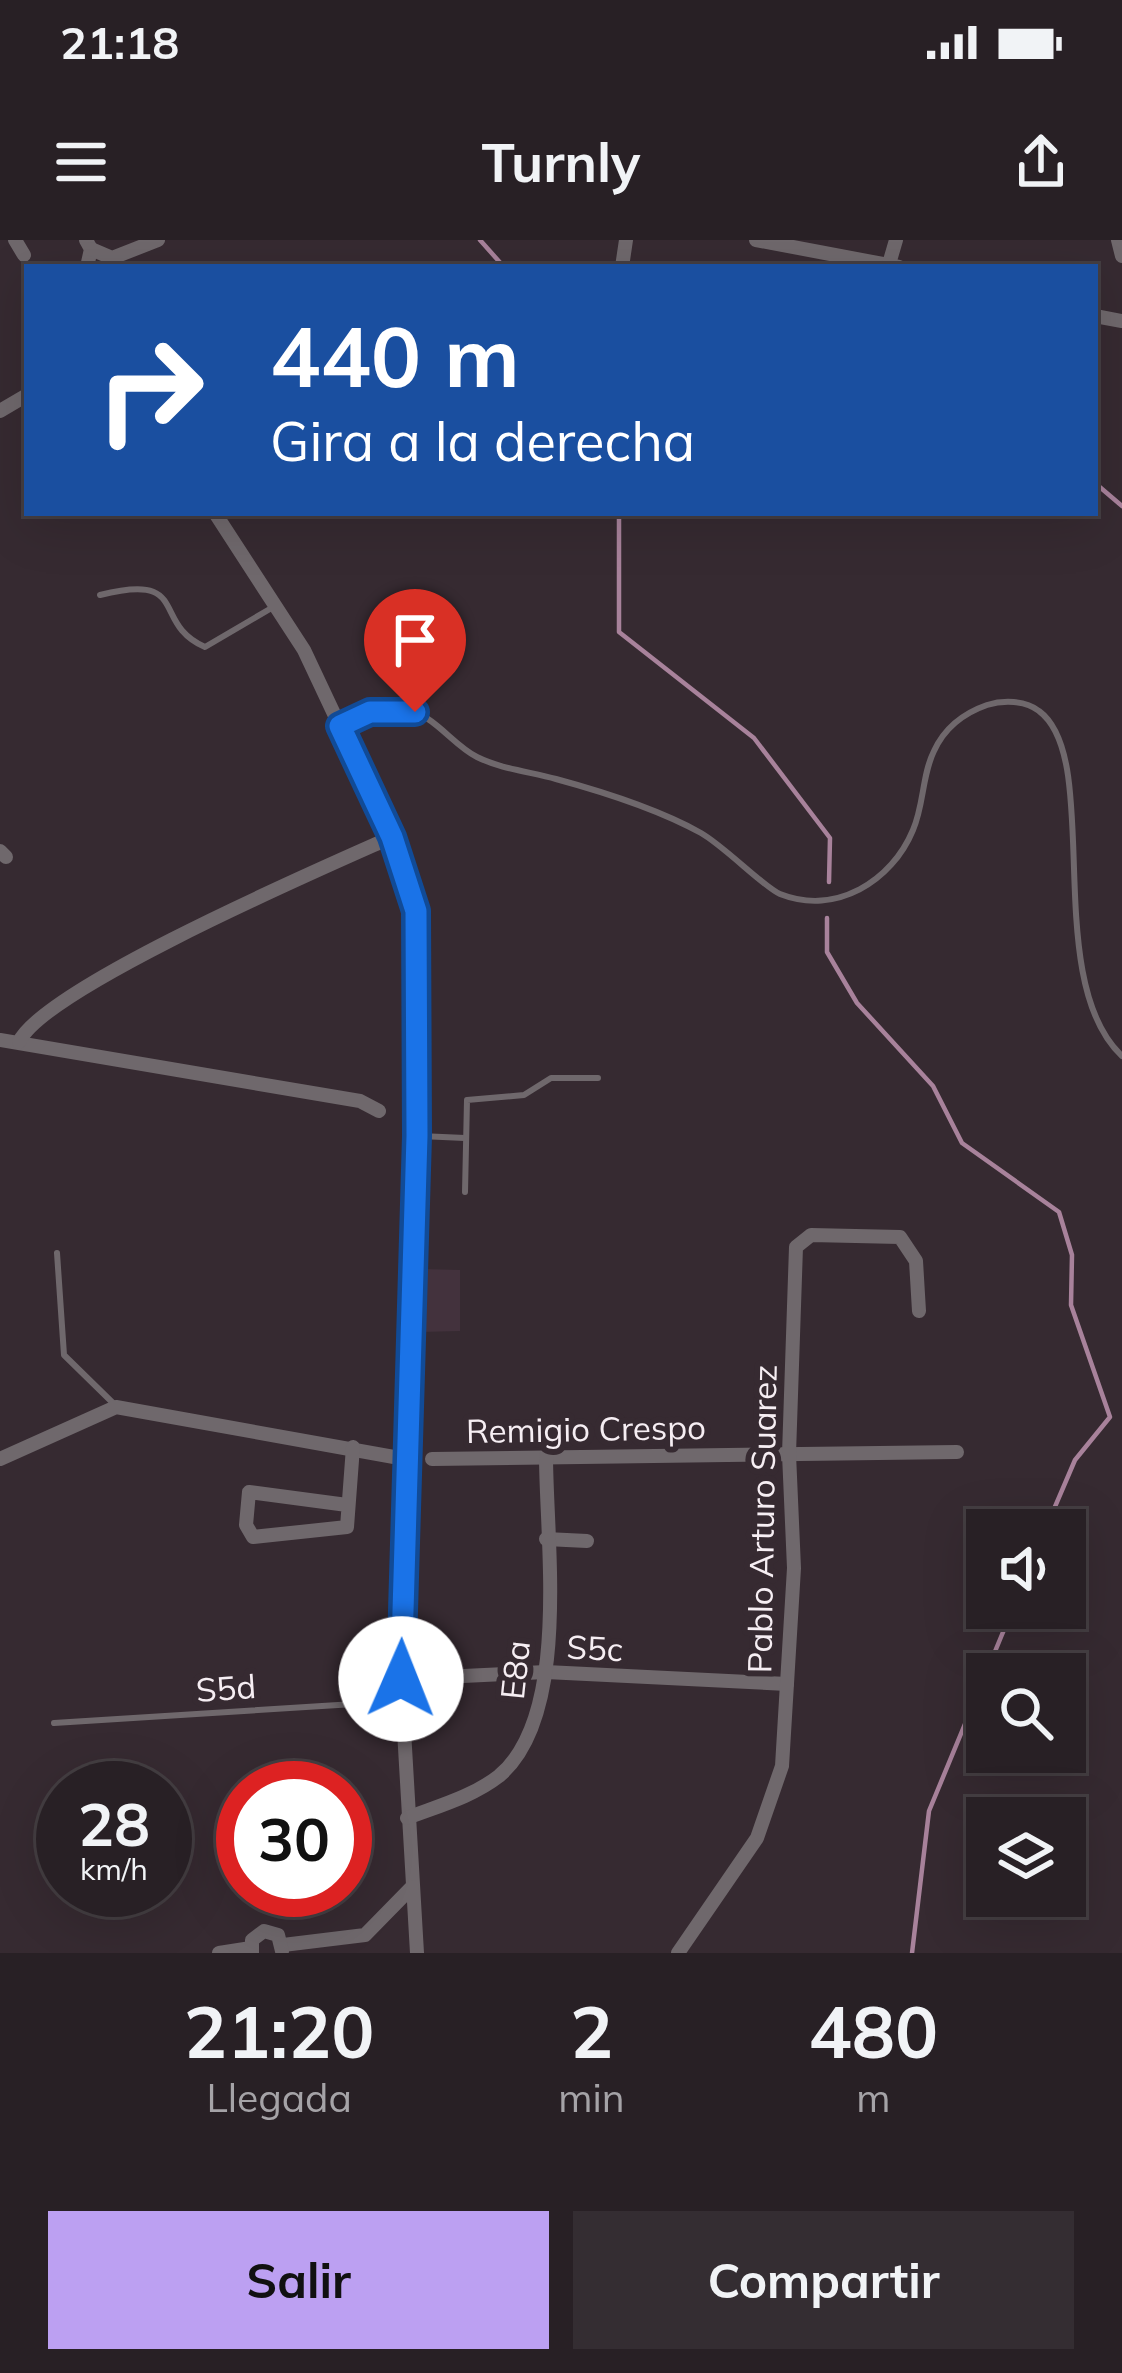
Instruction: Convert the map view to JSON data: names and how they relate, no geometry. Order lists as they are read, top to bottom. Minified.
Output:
{"streets":{"street":["Remigio Crespo","Pablo Arturo Suarez","S5c","E8a"],"lane":["S5d"]},"crossings":[["Remigio Crespo","Pablo Arturo Suarez"],["Remigio Crespo","E8a"],["Pablo Arturo Suarez","S5c"],["S5c","E8a"]],"page":{"status":"21:18","header":"Turnly","turn":["440 m","Gira a la derecha"],"speed":"28 km/h","limit":"30","eta":["21:20","Llegada","2","min","480","m"],"buttons":["Salir","Compartir"]}}
